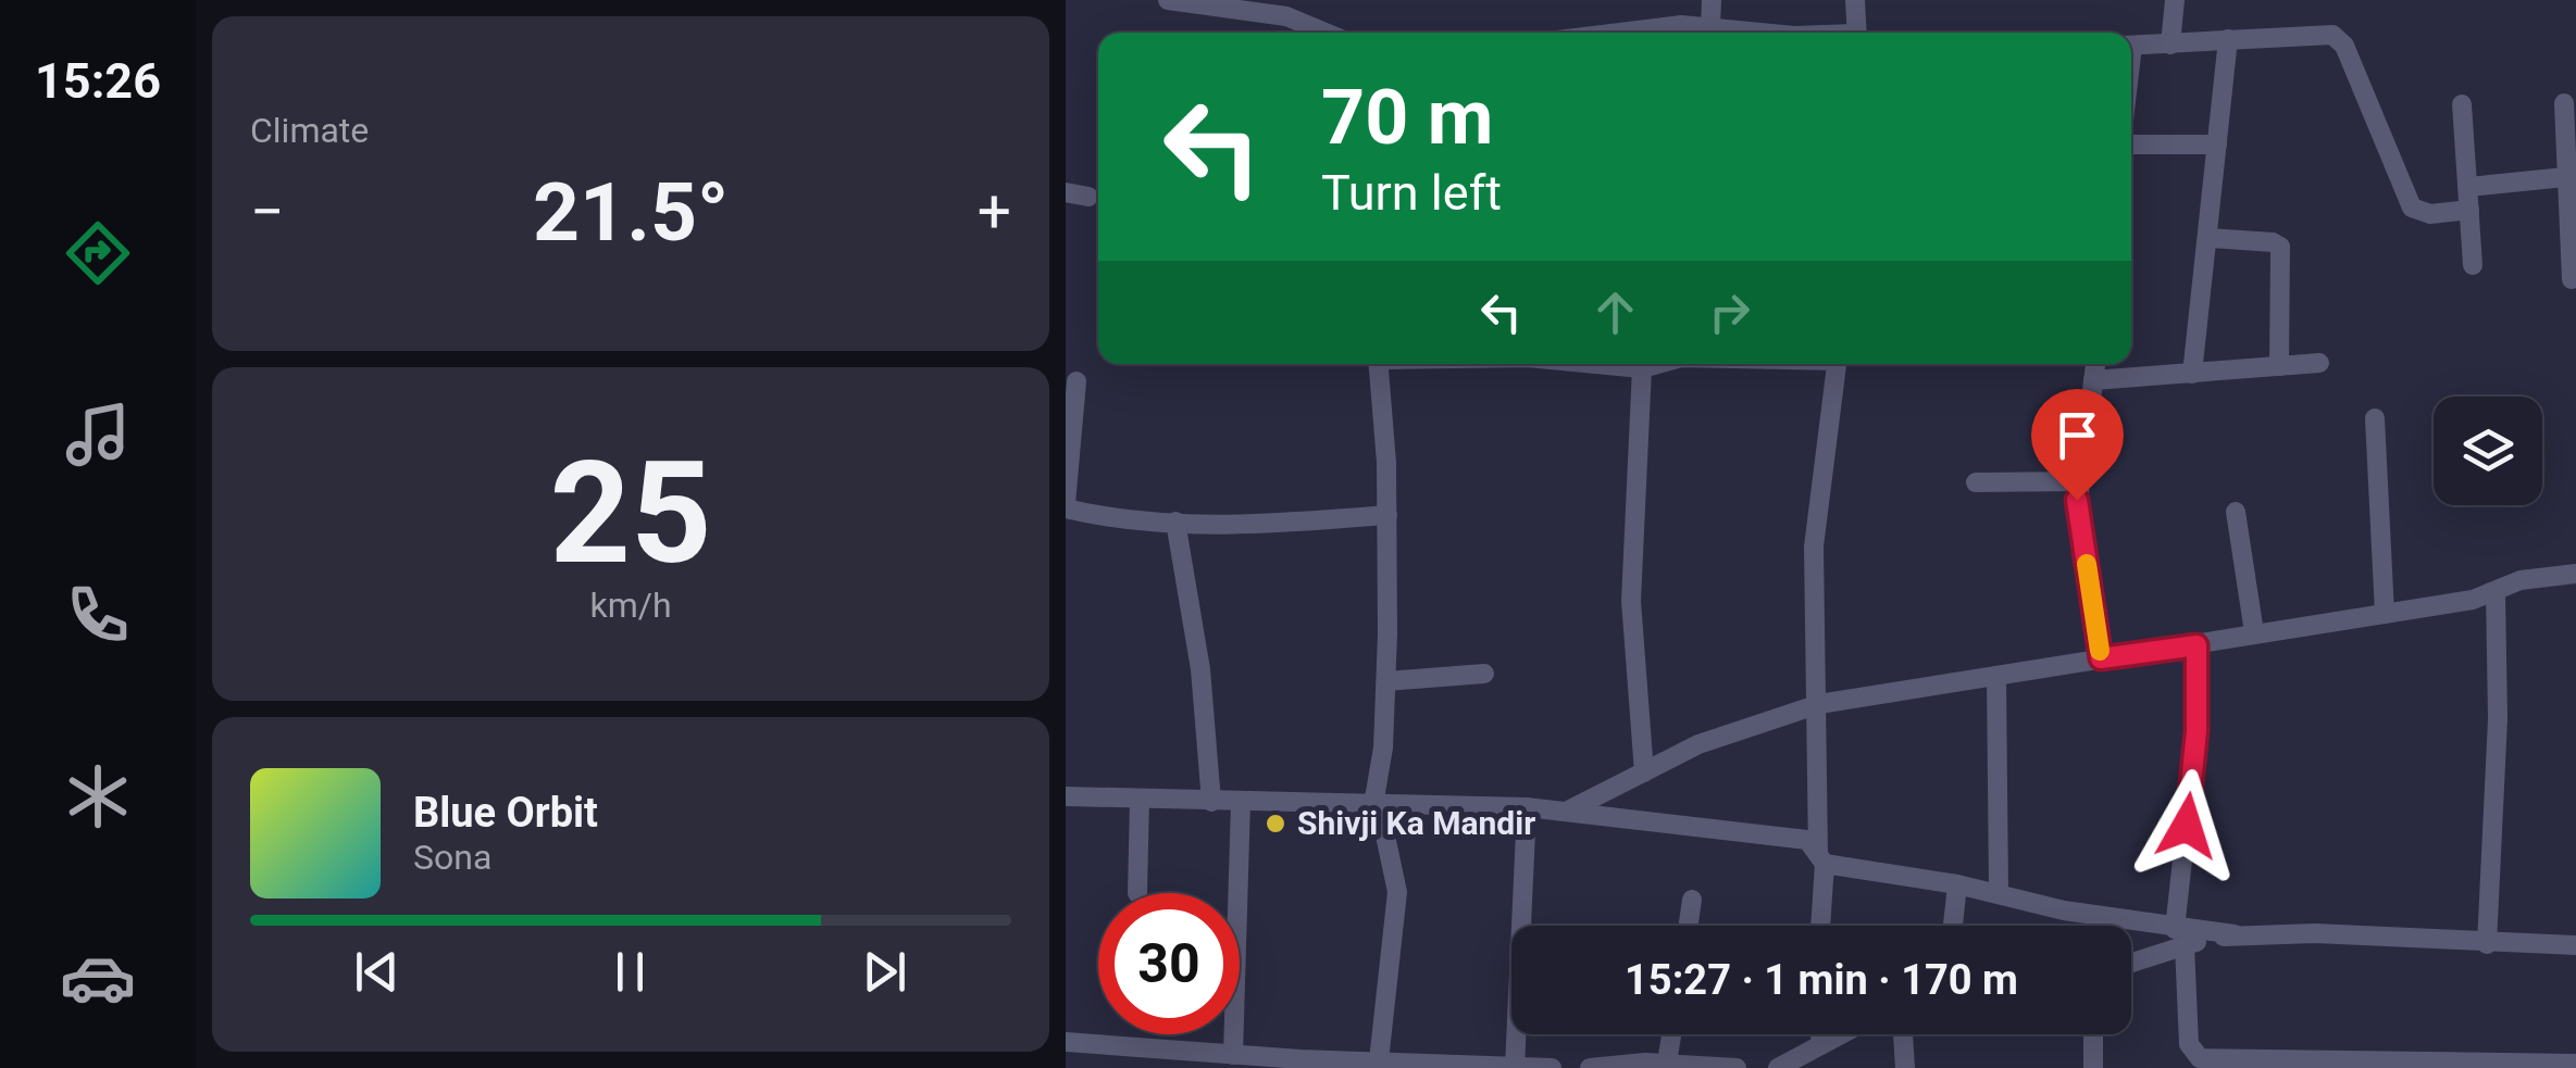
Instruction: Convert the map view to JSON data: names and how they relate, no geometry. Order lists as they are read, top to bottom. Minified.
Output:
{"places":["Shivji Ka Mandir"],"page":{"tabs":"15:26","tile":["Climate",["25","km/h"]],"turn":["70 m","Turn left"],"heat":["−","21.5°","+"],"song":["Blue Orbit","Sona"],"limit":"30","trip":"15:27 · 1 min · 170 m"}}
